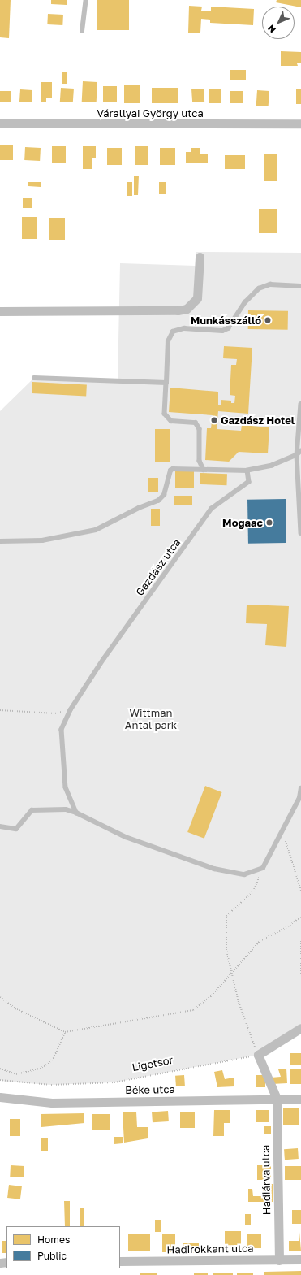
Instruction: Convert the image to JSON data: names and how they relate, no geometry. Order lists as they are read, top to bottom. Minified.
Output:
{"streets":{"street":["Várallyai György utca","Béke utca","Hadiárva utca","Hadirokkant utca"],"lane":["Gazdász utca"],"path":["Ligetsor"]},"crossings":[["Béke utca","Hadiárva utca"],["Hadiárva utca","Hadirokkant utca"]],"parks":["Wittman Antal park"],"places":["Munkásszálló","Gazdász Hotel","Mogaac"],"legend":["Homes","Public"],"north":"bottom left"}
